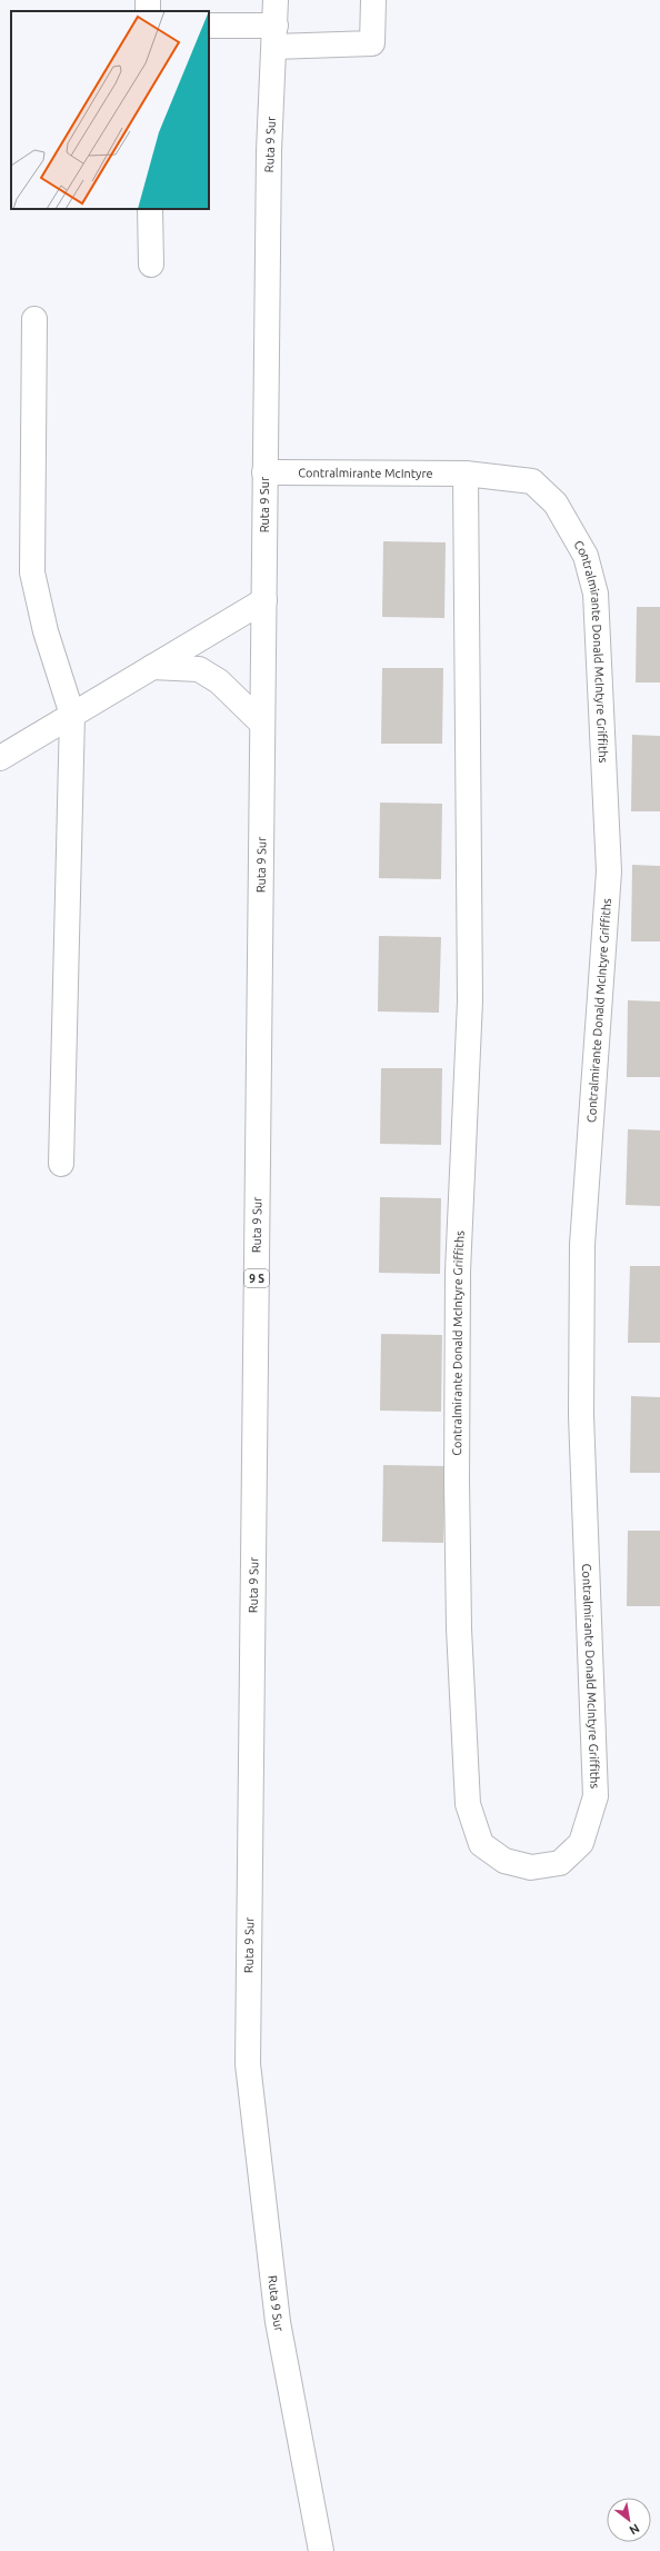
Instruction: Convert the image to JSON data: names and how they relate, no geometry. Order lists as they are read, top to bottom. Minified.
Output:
{"streets":{"street":["Ruta 9 Sur","Contralmirante McIntyre","Contralmirante Donald McIntyre Griffiths","9 S"]},"crossings":[["Ruta 9 Sur","Contralmirante McIntyre"],["Contralmirante McIntyre","Contralmirante Donald McIntyre Griffiths"]],"north":"bottom right"}
